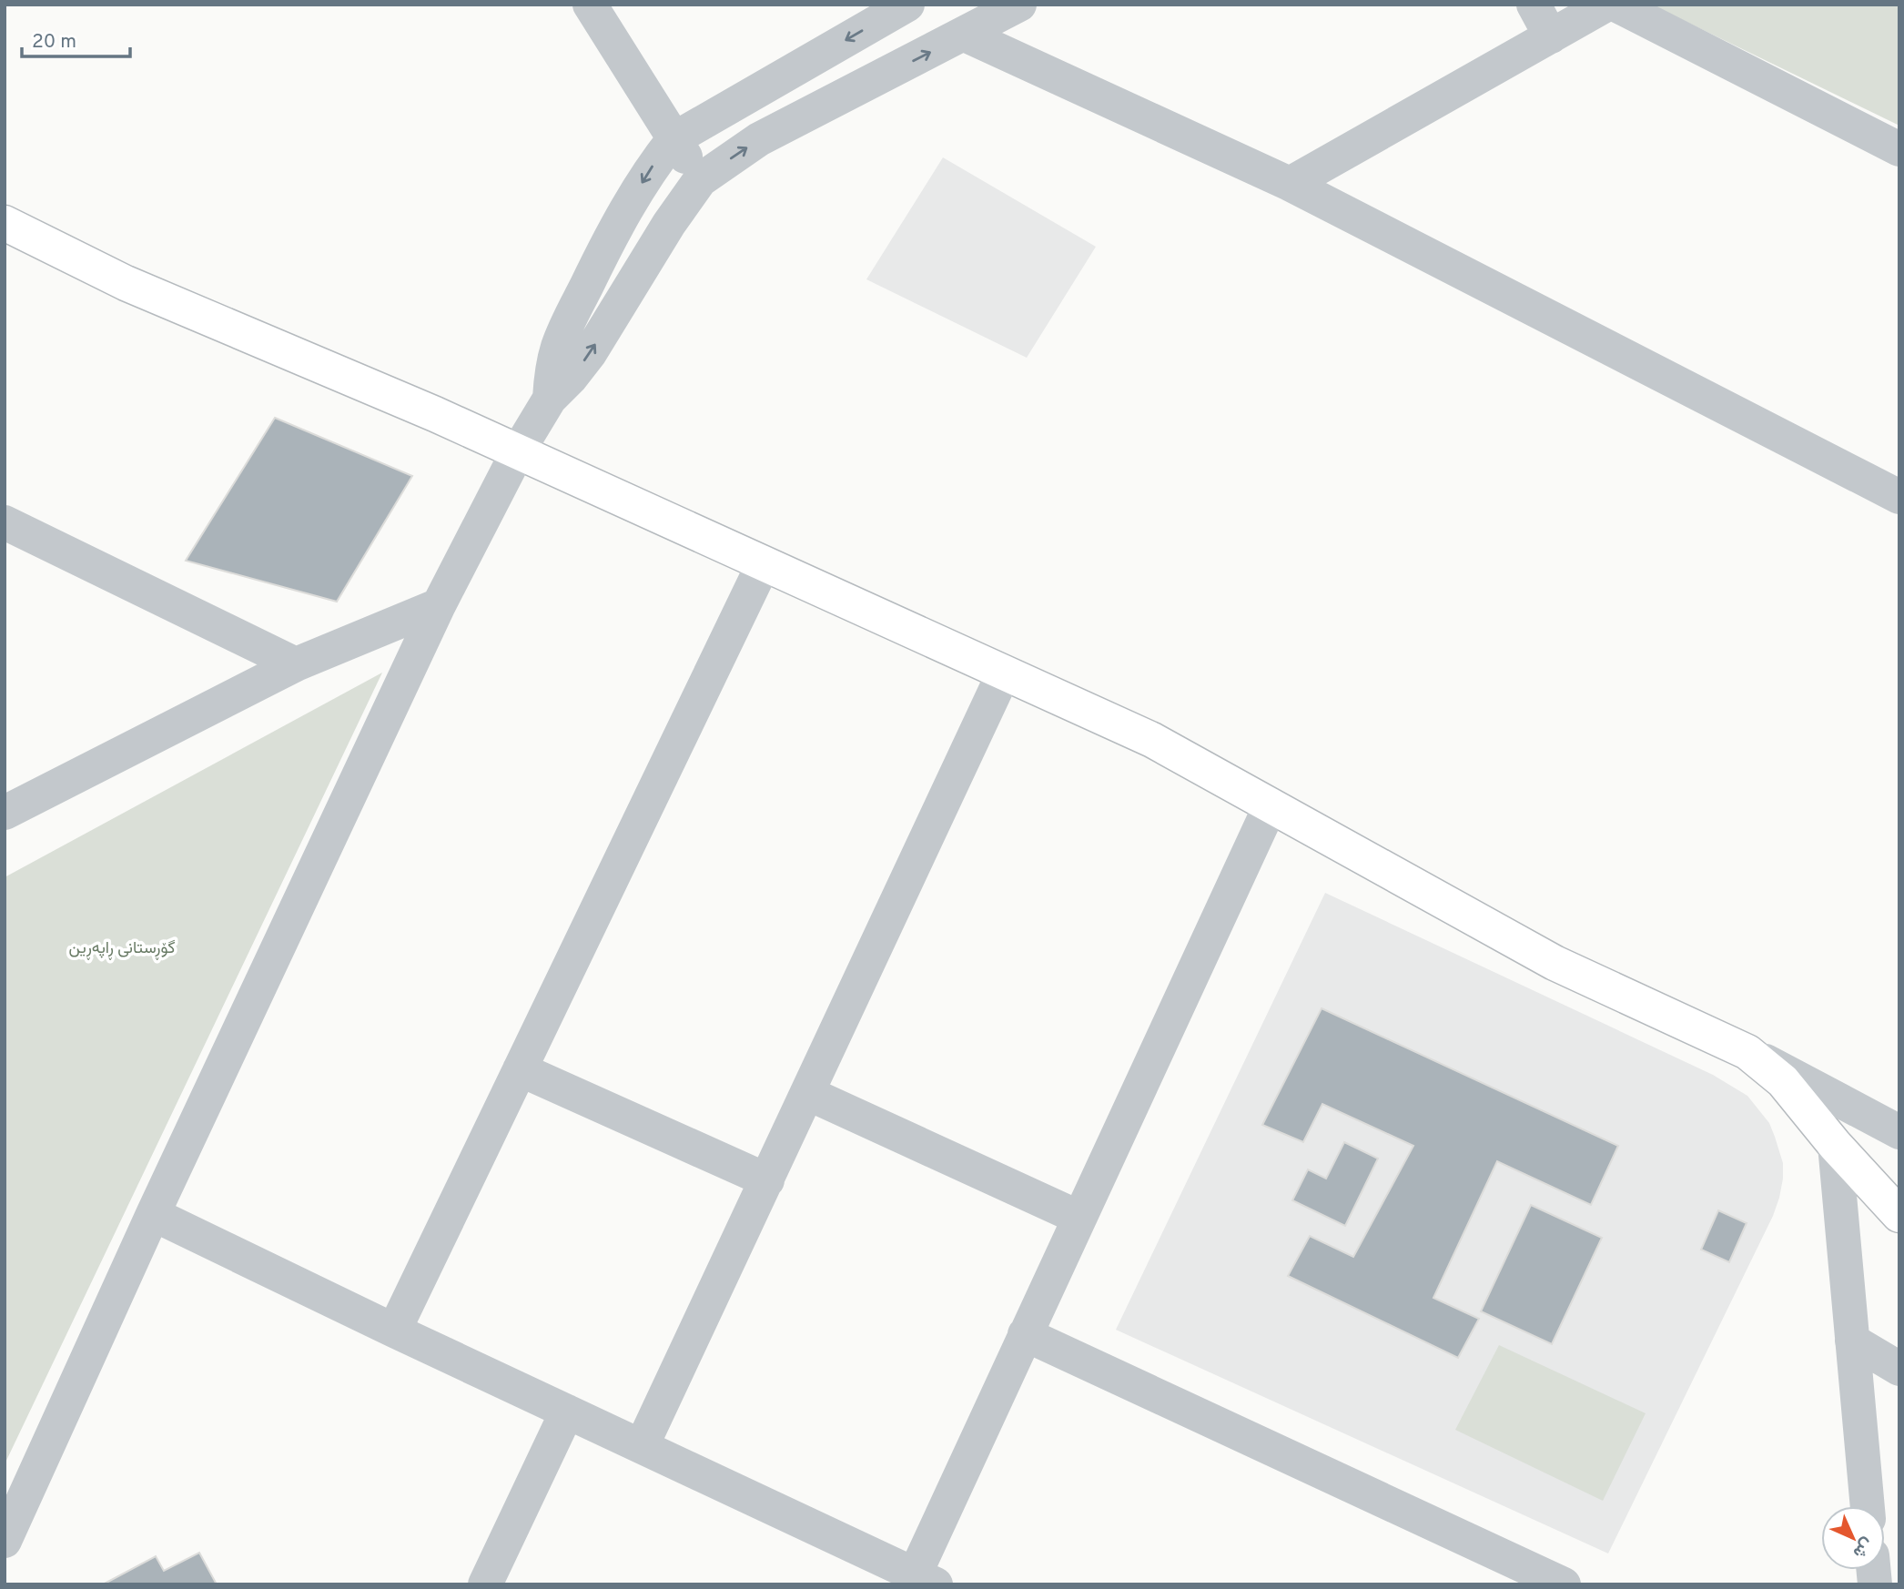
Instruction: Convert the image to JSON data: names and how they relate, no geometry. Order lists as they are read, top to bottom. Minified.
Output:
{"parks":["گۆڕستانی ڕاپەڕین"],"scale_bar":"20 m","north":"bottom right"}
